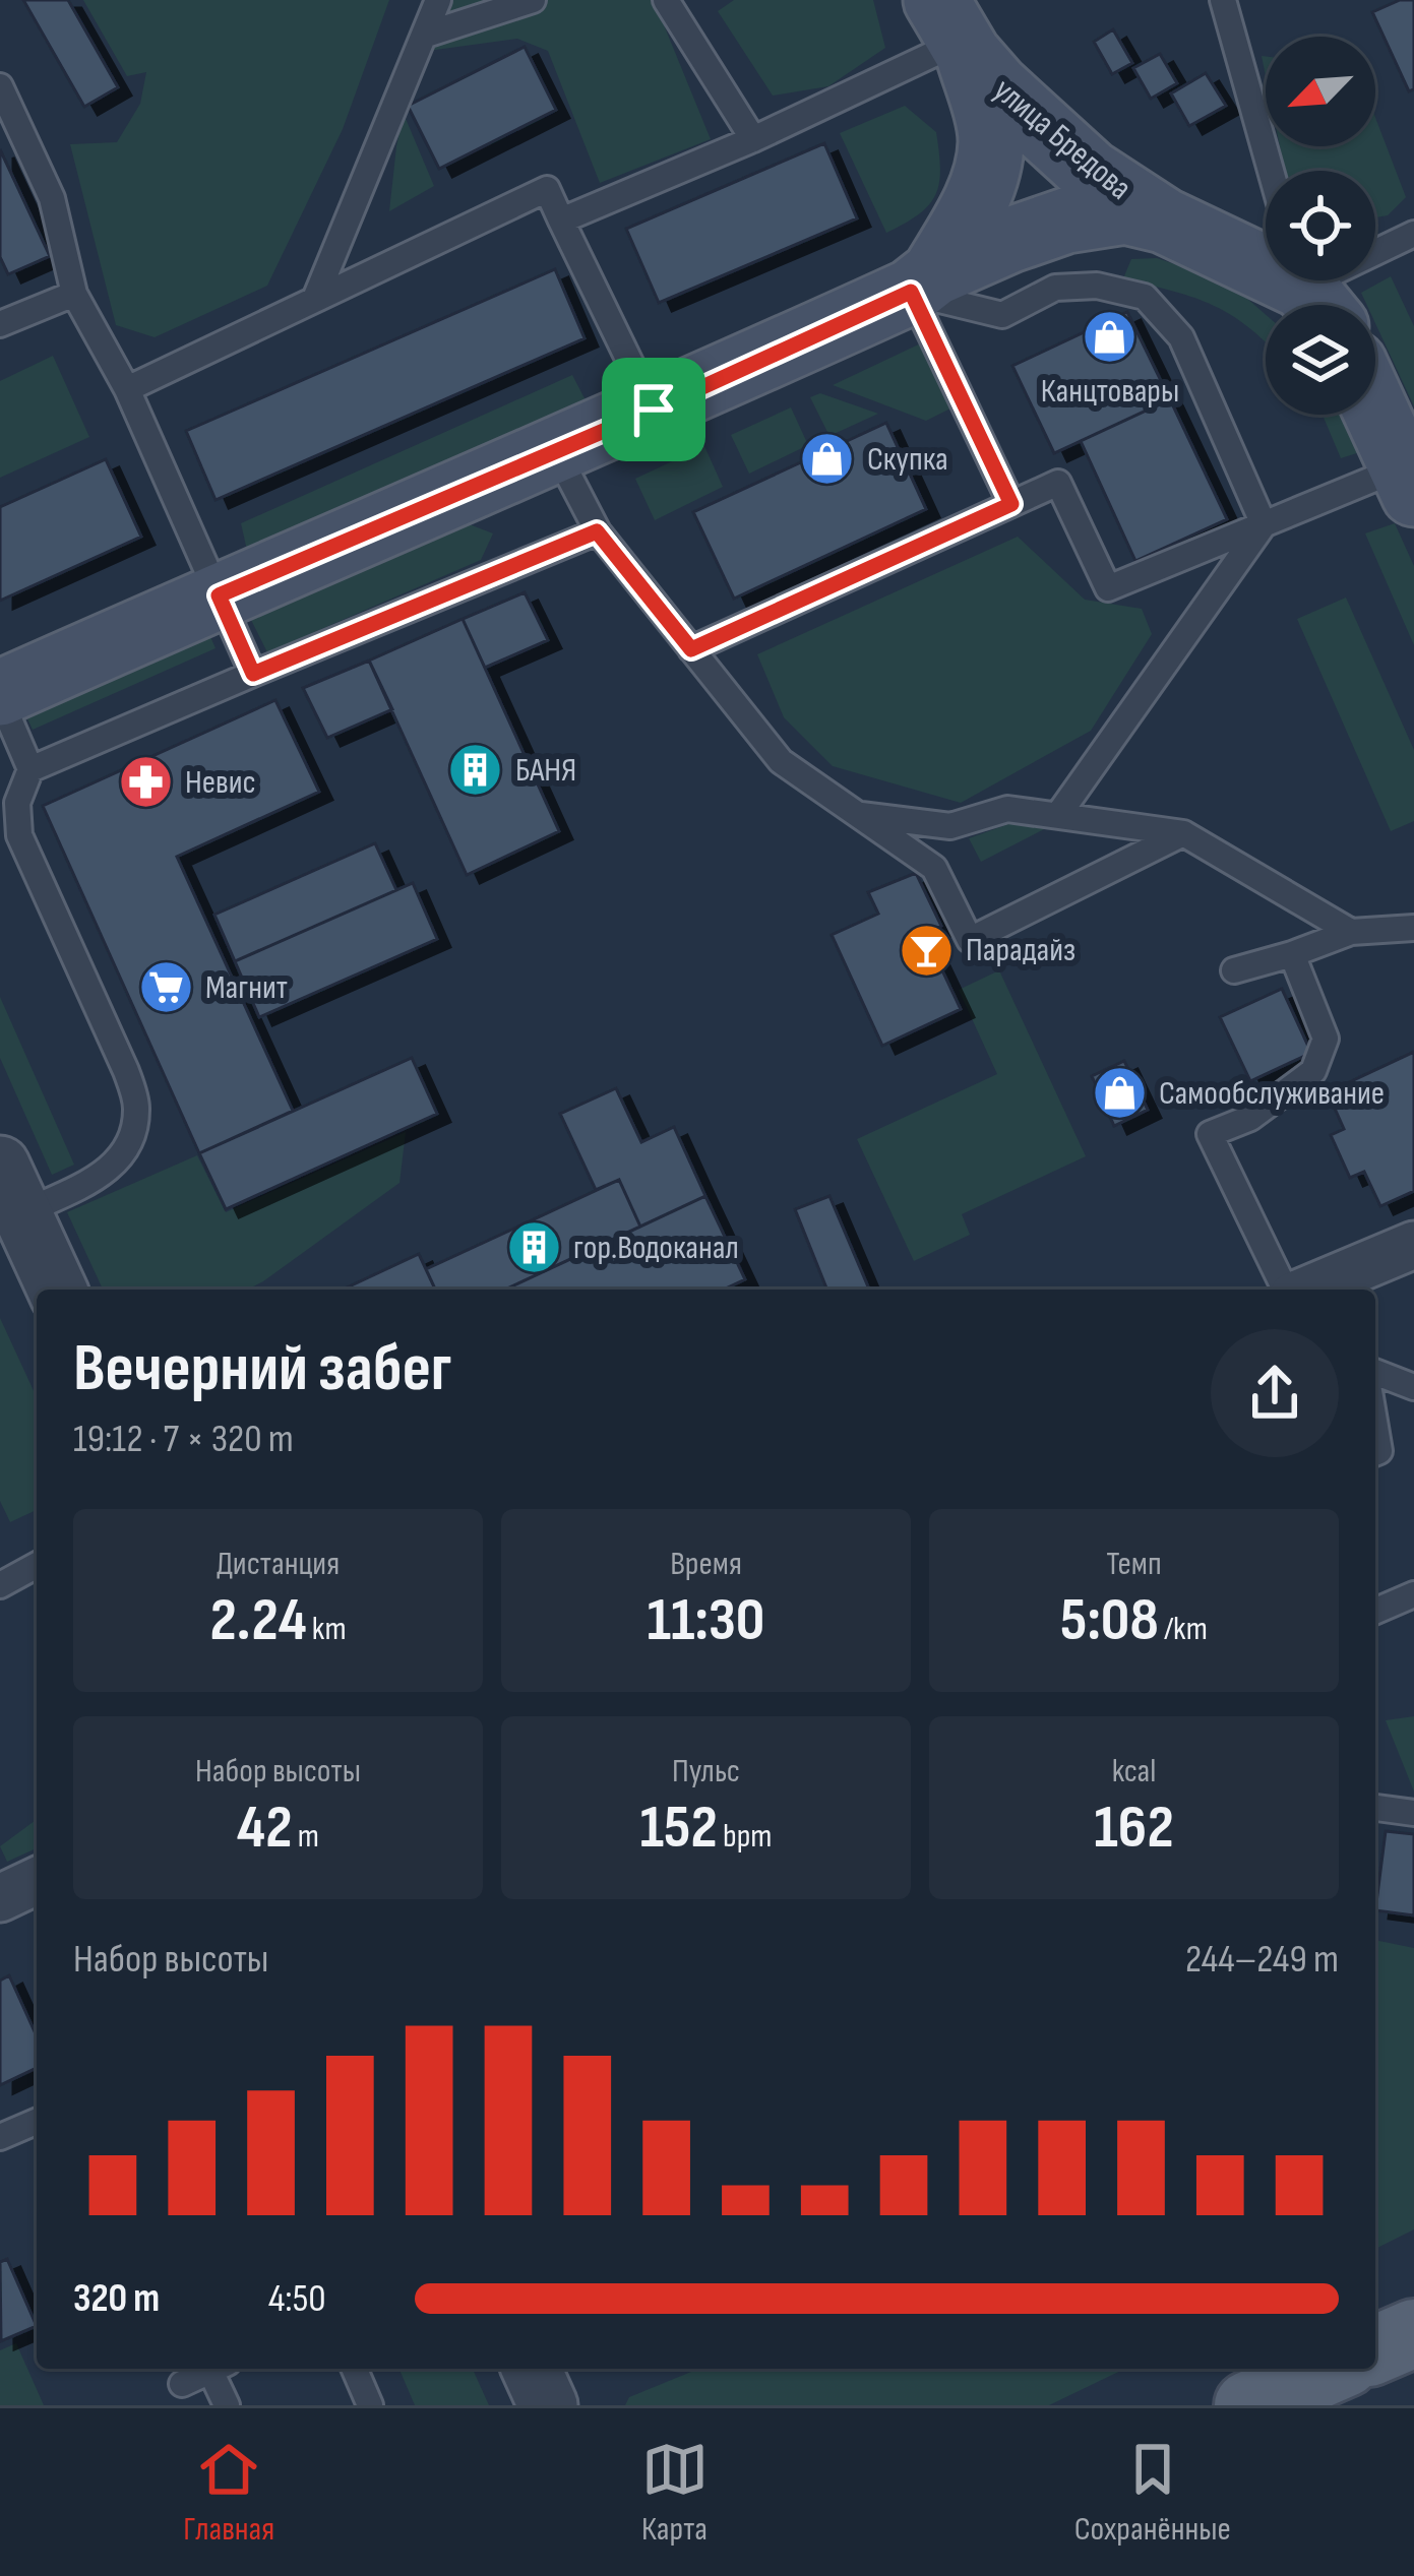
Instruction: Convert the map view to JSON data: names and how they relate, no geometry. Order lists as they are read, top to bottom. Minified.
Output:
{"streets":{"main road":["улица Бредова"]},"places":{"shop":["Канцтовары","Скупка","Самообслуживание"],"building":["БАНЯ","гор.Водоканал"],"pharmacy":["Невис"],"bar":["Парадайз"],"supermarket":["Магнит"]},"north":"bottom left","page":{"heading":["Вечерний забег","19:12 · 7 × 320 m"],"stats":[["Дистанция","2.24 km"],["Время","11:30"],["Темп","5:08 /km"],["Набор высоты","42 m"],["Пульс","152 bpm"],["kcal","162"]],"chart":["Набор высоты","244–249 m"],"list":[{"name":"320 m","note":"4:50"}],"tabs":["Главная","Карта","Сохранённые"]}}
